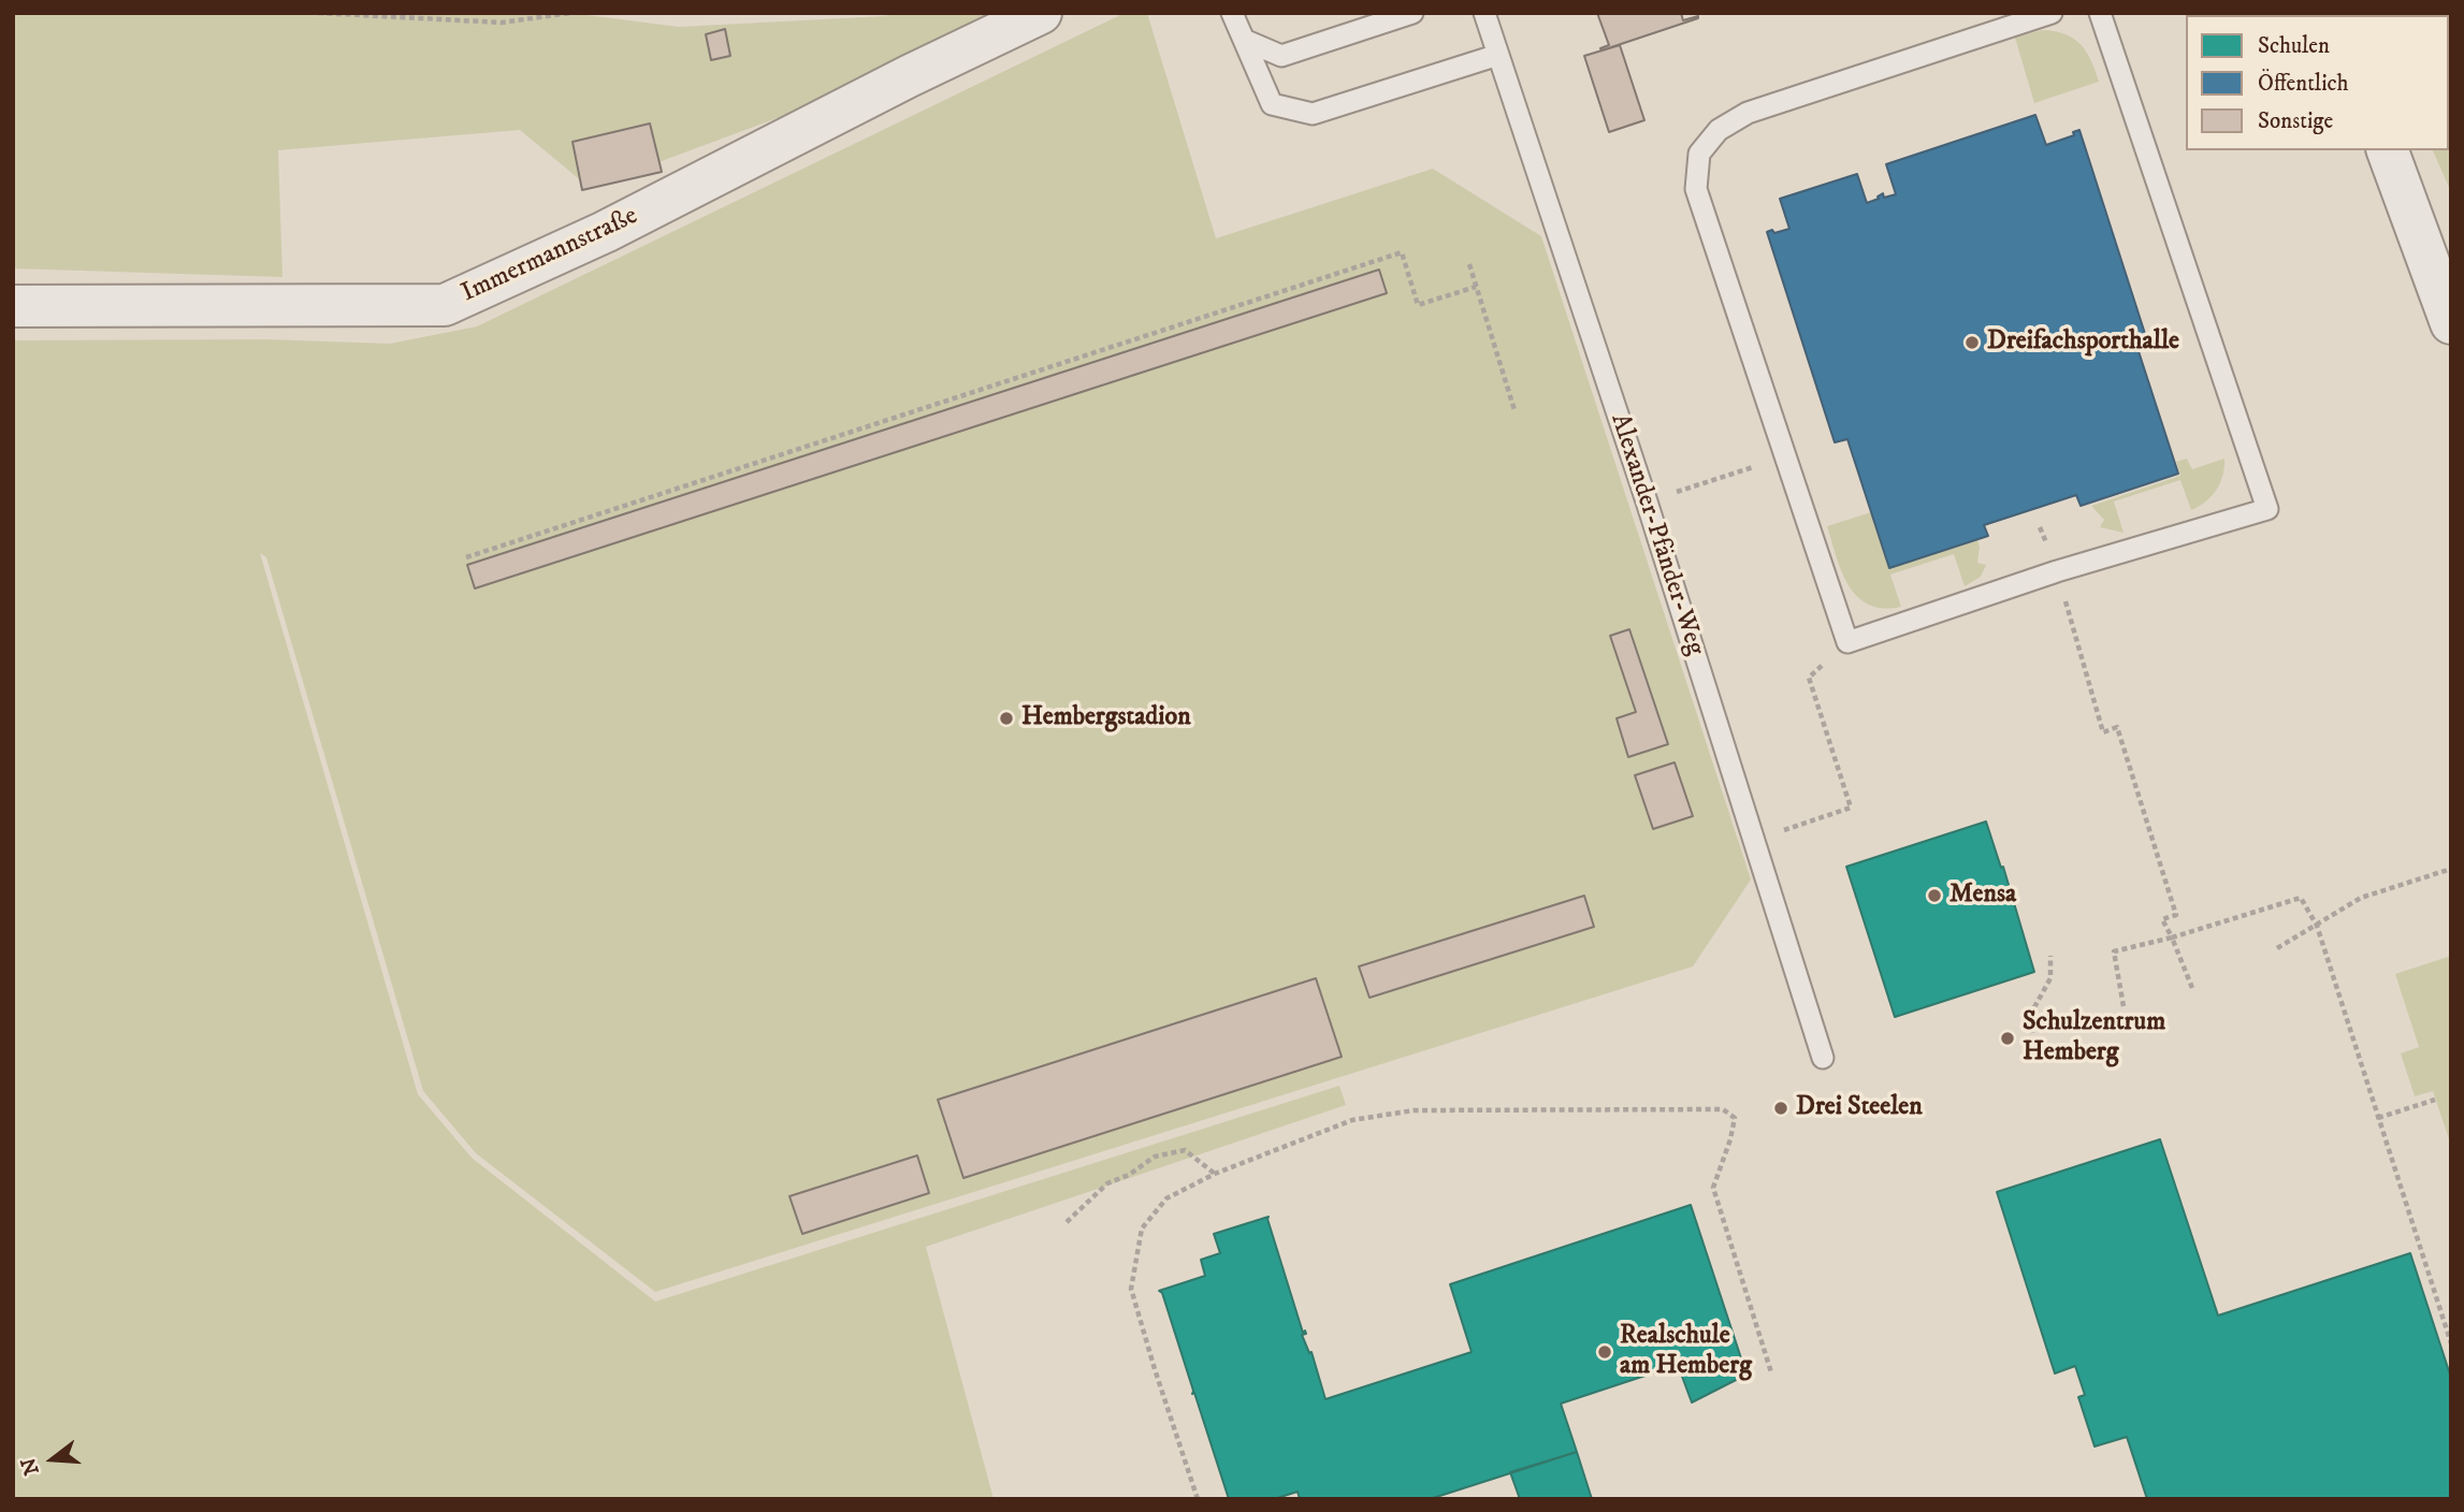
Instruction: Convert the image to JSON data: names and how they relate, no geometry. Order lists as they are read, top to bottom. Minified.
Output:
{"streets":{"street":["Immermannstraße"],"lane":["Alexander-Pfänder-Weg"]},"places":["Dreifachsporthalle","Hembergstadion","Mensa","Schulzentrum Hemberg","Drei Steelen","Realschule am Hemberg"],"legend":["Schulen","Öffentlich","Sonstige"],"north":"left"}
